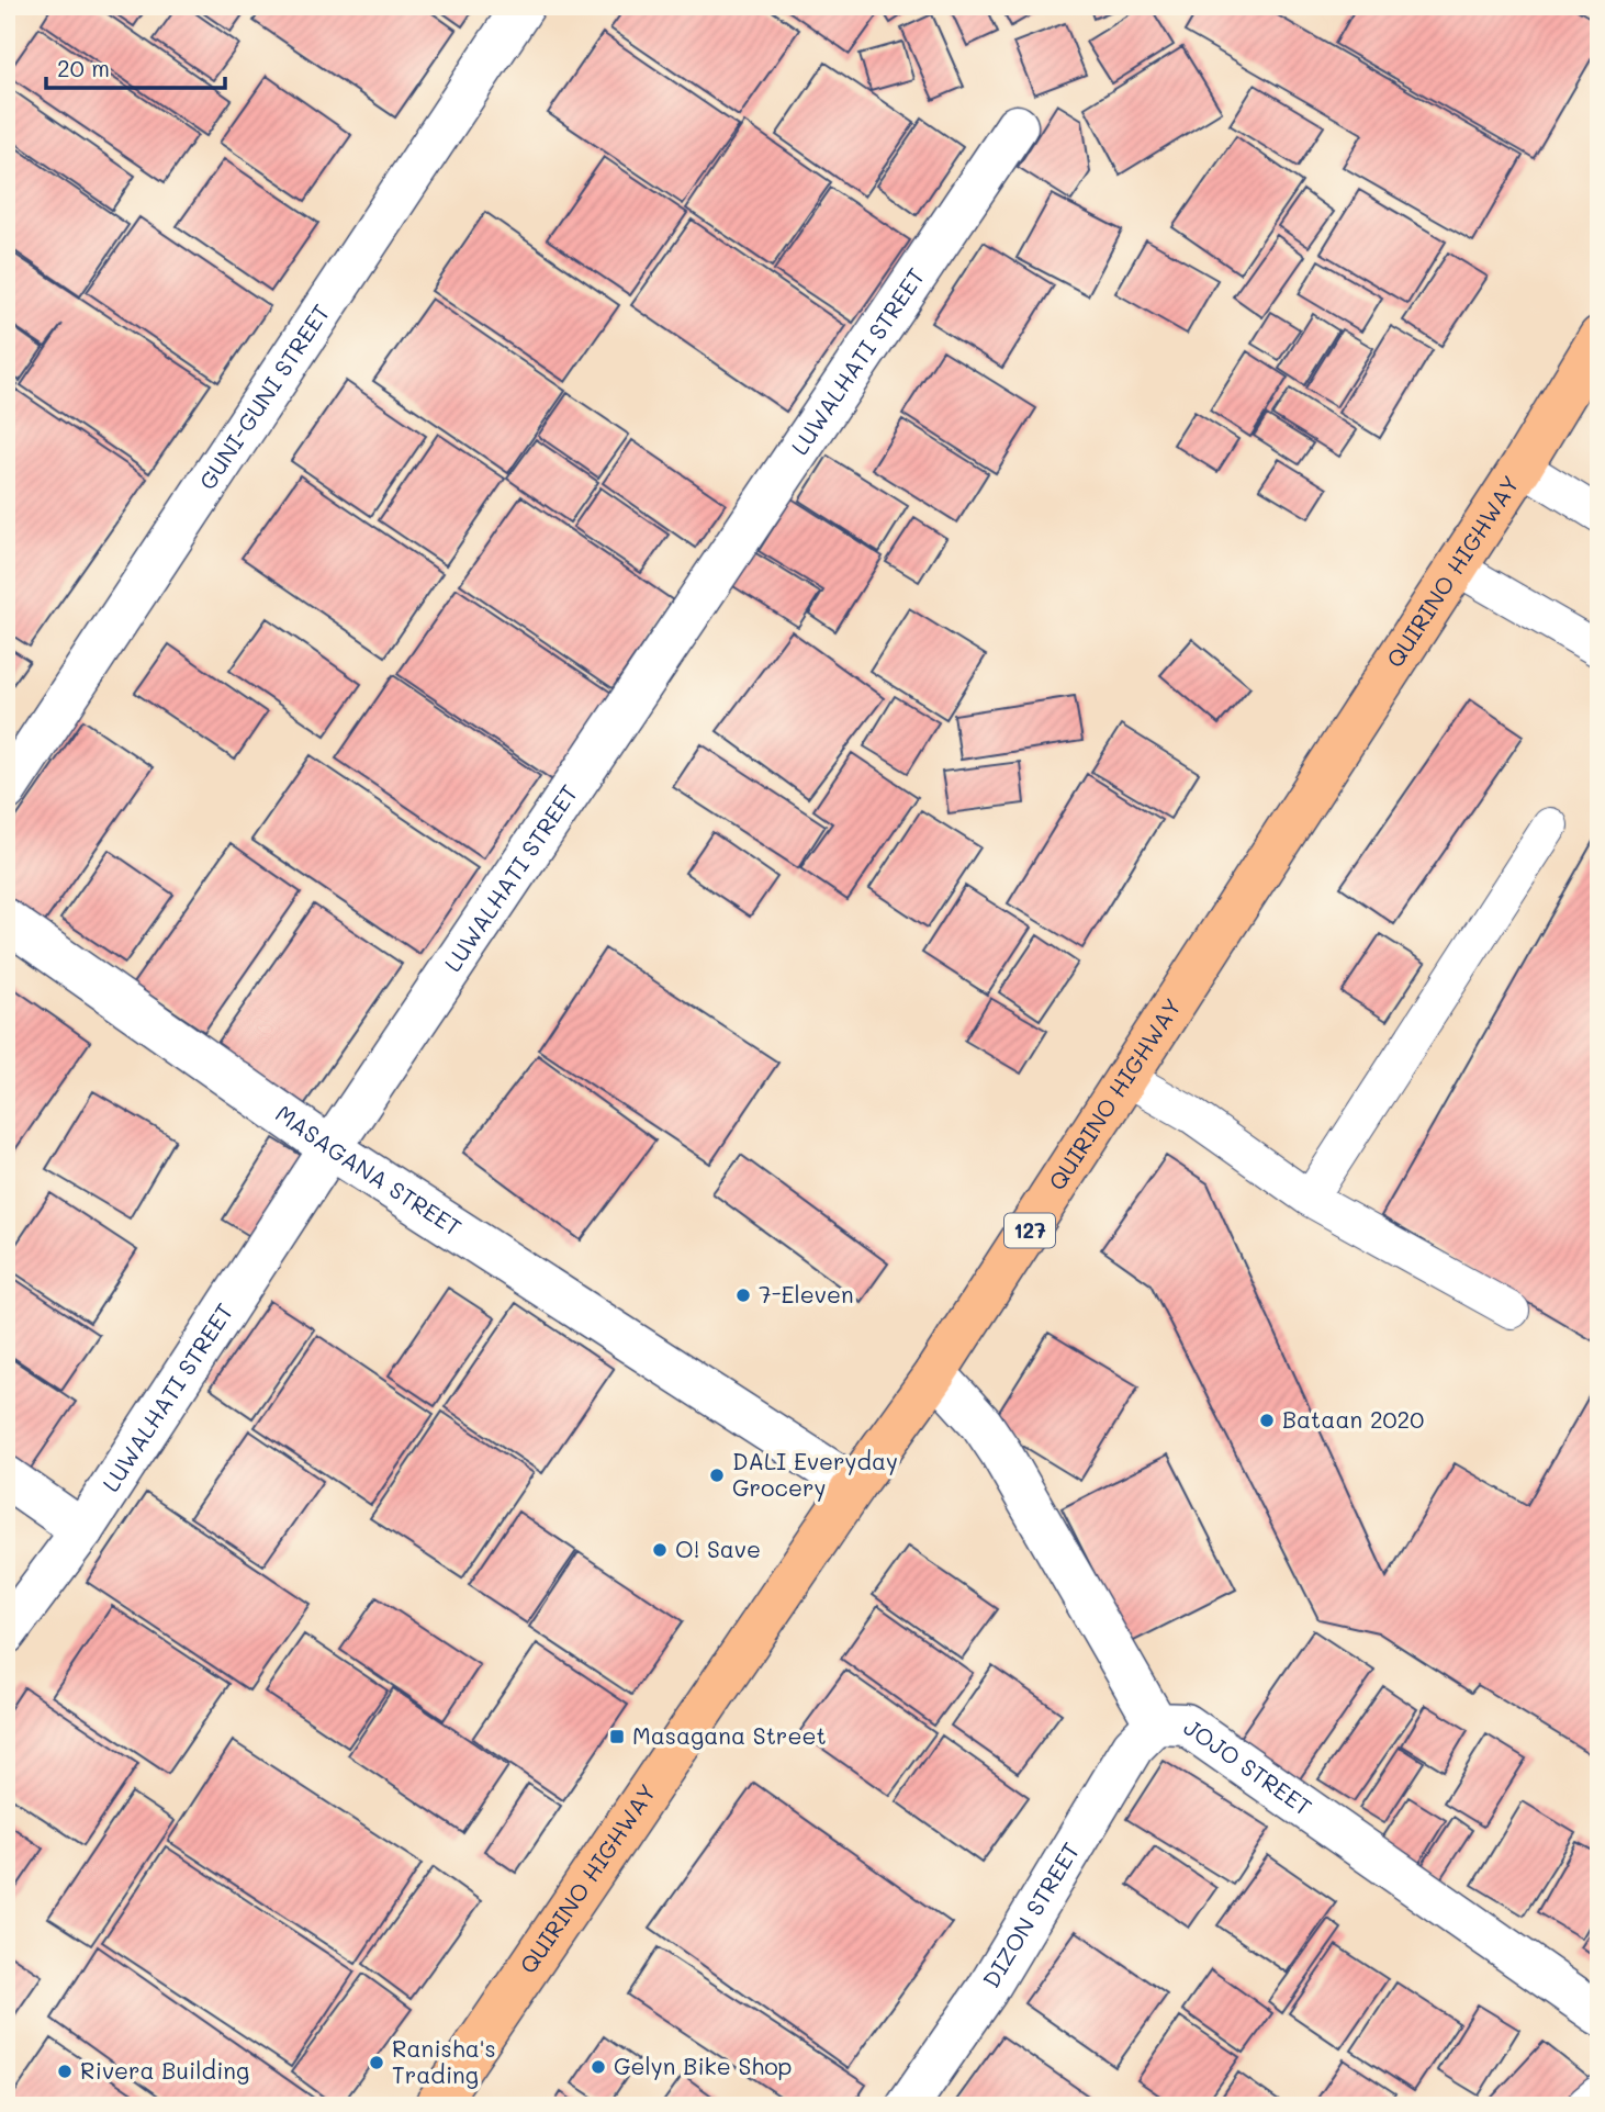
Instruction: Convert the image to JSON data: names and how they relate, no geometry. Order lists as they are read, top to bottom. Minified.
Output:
{"streets":{"main road":["QUIRINO HIGHWAY","127"],"street":["LUWALHATI STREET","GUNI-GUNI STREET","MASAGANA STREET","JOJO STREET","DIZON STREET"]},"crossings":[["LUWALHATI STREET","MASAGANA STREET"],["QUIRINO HIGHWAY","MASAGANA STREET"],["QUIRINO HIGHWAY","JOJO STREET"],["JOJO STREET","DIZON STREET"]],"places":{"other":["7-Eleven","Bataan 2020","DALI Everyday Grocery","O! Save","Ranisha's Trading","Gelyn Bike Shop","Rivera Building"],"transit":["Masagana Street"]},"scale_bar":"20 m"}
